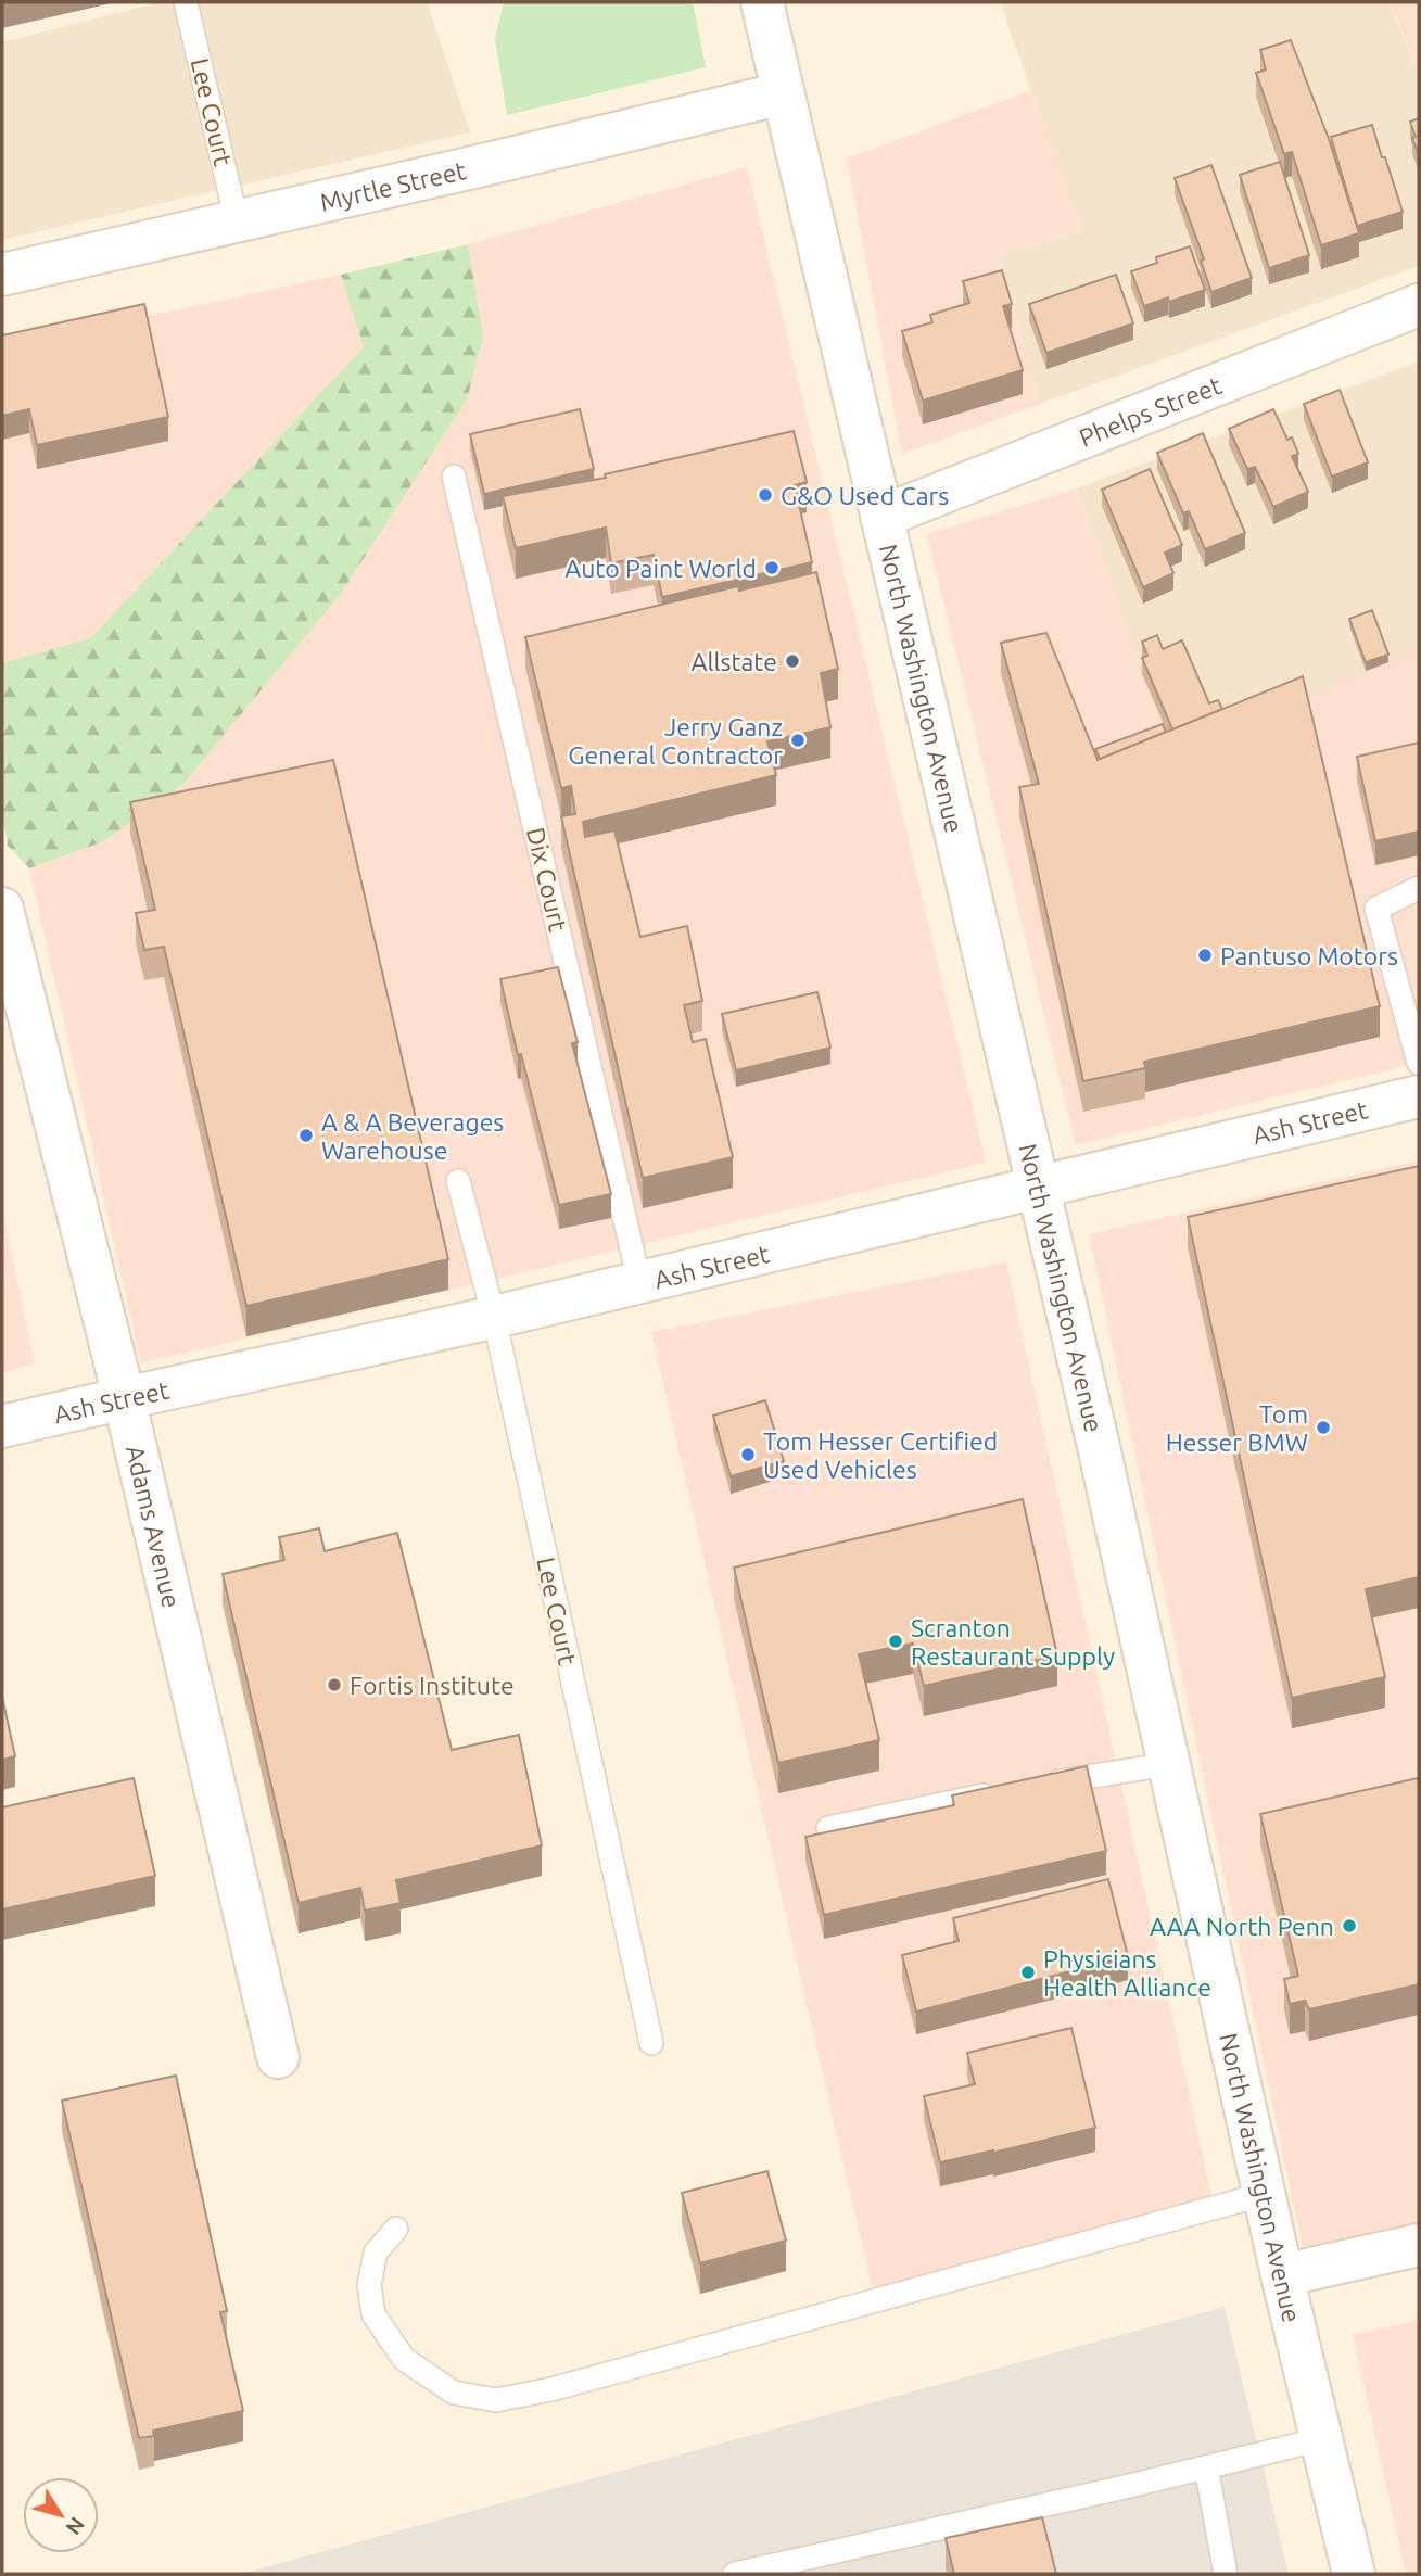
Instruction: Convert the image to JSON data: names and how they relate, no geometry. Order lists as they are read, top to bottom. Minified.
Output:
{"streets":{"street":["Myrtle Street","Phelps Street","North Washington Avenue","Ash Street","Adams Avenue"],"lane":["Lee Court","Dix Court"]},"crossings":[["Lee Court","Myrtle Street"],["Lee Court","Ash Street"],["Myrtle Street","North Washington Avenue"],["Phelps Street","North Washington Avenue"],["North Washington Avenue","Ash Street"],["Dix Court","Ash Street"],["Ash Street","Adams Avenue"]],"places":["G&O Used Cars","Auto Paint World","Allstate","Jerry Ganz General Contractor","Pantuso Motors","A & A Beverages Warehouse","Tom Hesser BMW","Tom Hesser Certified Used Vehicles","Scranton Restaurant Supply","Fortis Institute","AAA North Penn","Physicians Health Alliance"],"north":"bottom right"}
